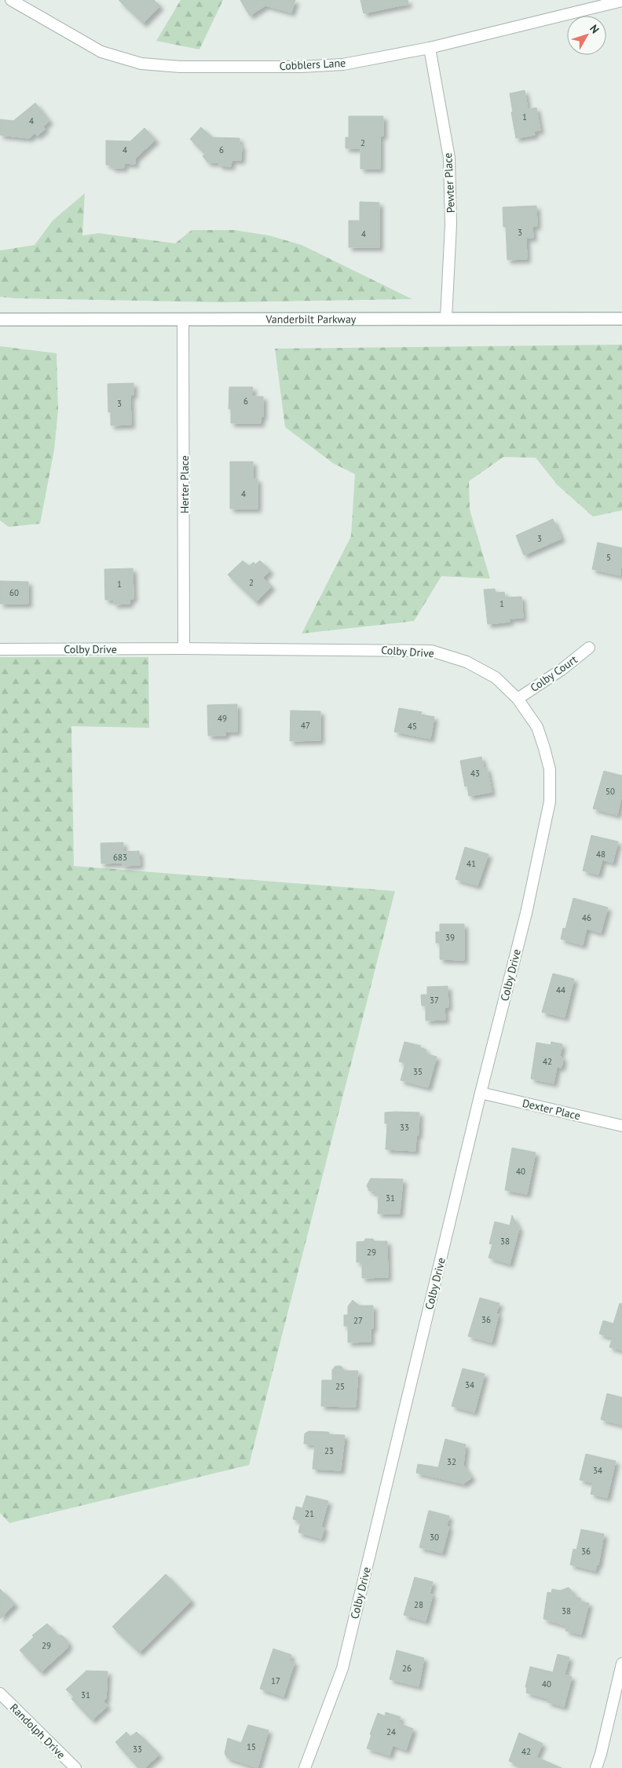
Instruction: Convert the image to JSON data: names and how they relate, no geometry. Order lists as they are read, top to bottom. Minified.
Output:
{"streets":{"main road":["Vanderbilt Parkway"],"street":["Cobblers Lane","Pewter Place","Herter Place","Colby Drive","Colby Court","Dexter Place","Randolph Drive"]},"crossings":[["Cobblers Lane","Pewter Place"],["Pewter Place","Vanderbilt Parkway"],["Vanderbilt Parkway","Herter Place"],["Herter Place","Colby Drive"],["Colby Drive","Colby Court"],["Colby Drive","Dexter Place"]],"house_numbers":["1","4","2","4","6","3","4","6","3","4","3","5","2","1","60","1","49","47","45","43","50","48","683","41","46","39","44","37","42","35","33","40","31","38","29","36","27","34","25","23","32","34","21","30","36","28","38","29","26","17","40","31","24","15","33","42"],"north":"top right"}
